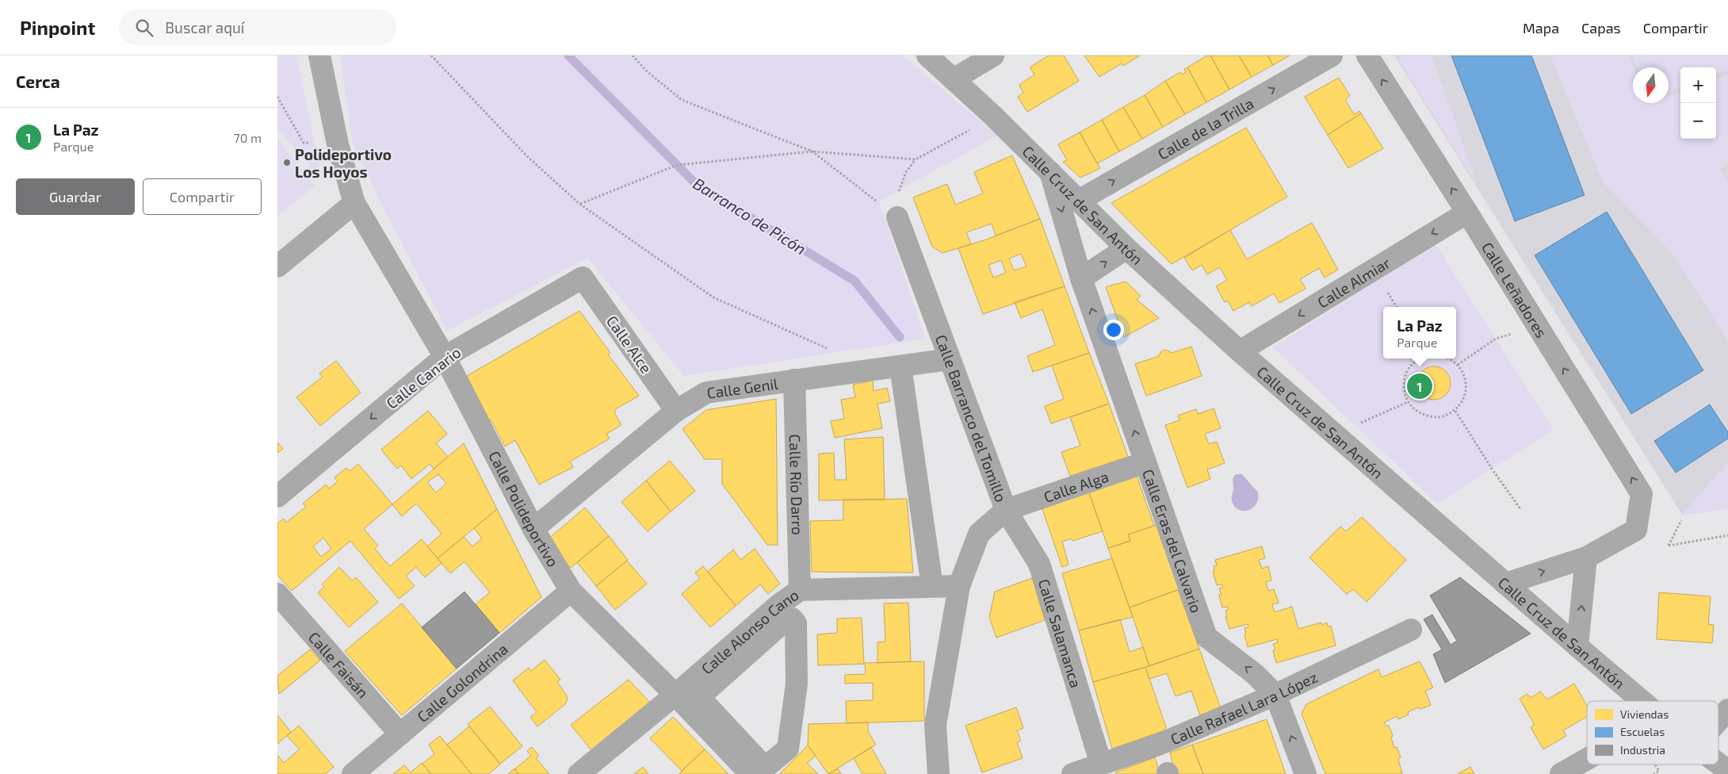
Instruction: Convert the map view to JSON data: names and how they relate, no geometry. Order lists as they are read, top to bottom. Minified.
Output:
{"streets":{"street":["Calle de la Trilla","Calle Cruz de San Antón","Calle Almiar","Calle Leñadores","Calle Alce","Calle Canario","Calle Genil","Calle Barranco del Tomillo","Calle Río Darro","Calle Alga","Calle Polideportivo","Calle Eras del Calvario","Calle Alonso Cano","Calle Salamanca","Calle Faisán","Calle Golondrina","Calle Rafael Lara López"]},"crossings":[["Calle de la Trilla","Calle Cruz de San Antón"],["Calle Cruz de San Antón","Calle Almiar"],["Calle Cruz de San Antón","Calle Eras del Calvario"],["Calle Almiar","Calle Leñadores"],["Calle Alce","Calle Canario"],["Calle Alce","Calle Genil"],["Calle Canario","Calle Polideportivo"],["Calle Genil","Calle Barranco del Tomillo"],["Calle Genil","Calle Río Darro"],["Calle Genil","Calle Polideportivo"],["Calle Barranco del Tomillo","Calle Alga"],["Calle Barranco del Tomillo","Calle Alonso Cano"],["Calle Barranco del Tomillo","Calle Salamanca"],["Calle Río Darro","Calle Polideportivo"],["Calle Río Darro","Calle Alonso Cano"],["Calle Alga","Calle Eras del Calvario"],["Calle Alga","Calle Salamanca"],["Calle Polideportivo","Calle Alonso Cano"],["Calle Polideportivo","Calle Golondrina"],["Calle Eras del Calvario","Calle Rafael Lara López"],["Calle Salamanca","Calle Rafael Lara López"],["Calle Faisán","Calle Golondrina"]],"one_way":["Calle de la Trilla","Calle Almiar","Calle Leñadores"],"water":["Barranco de Picón"],"places":["Polideportivo Los Hoyos"],"legend":["Viviendas","Escuelas","Industria"],"north":"bottom","page":{"header":"Pinpoint","search":"Buscar aquí","nav":["Mapa","Capas","Compartir"],"heading":"Cerca","map_buttons":["+","−"],"list":[{"mark":"1","name":"La Paz","note":"Parque","value":"70 m"}],"buttons":["Guardar","Compartir"],"popup":["La Paz","Parque"],"pins":"1"}}
